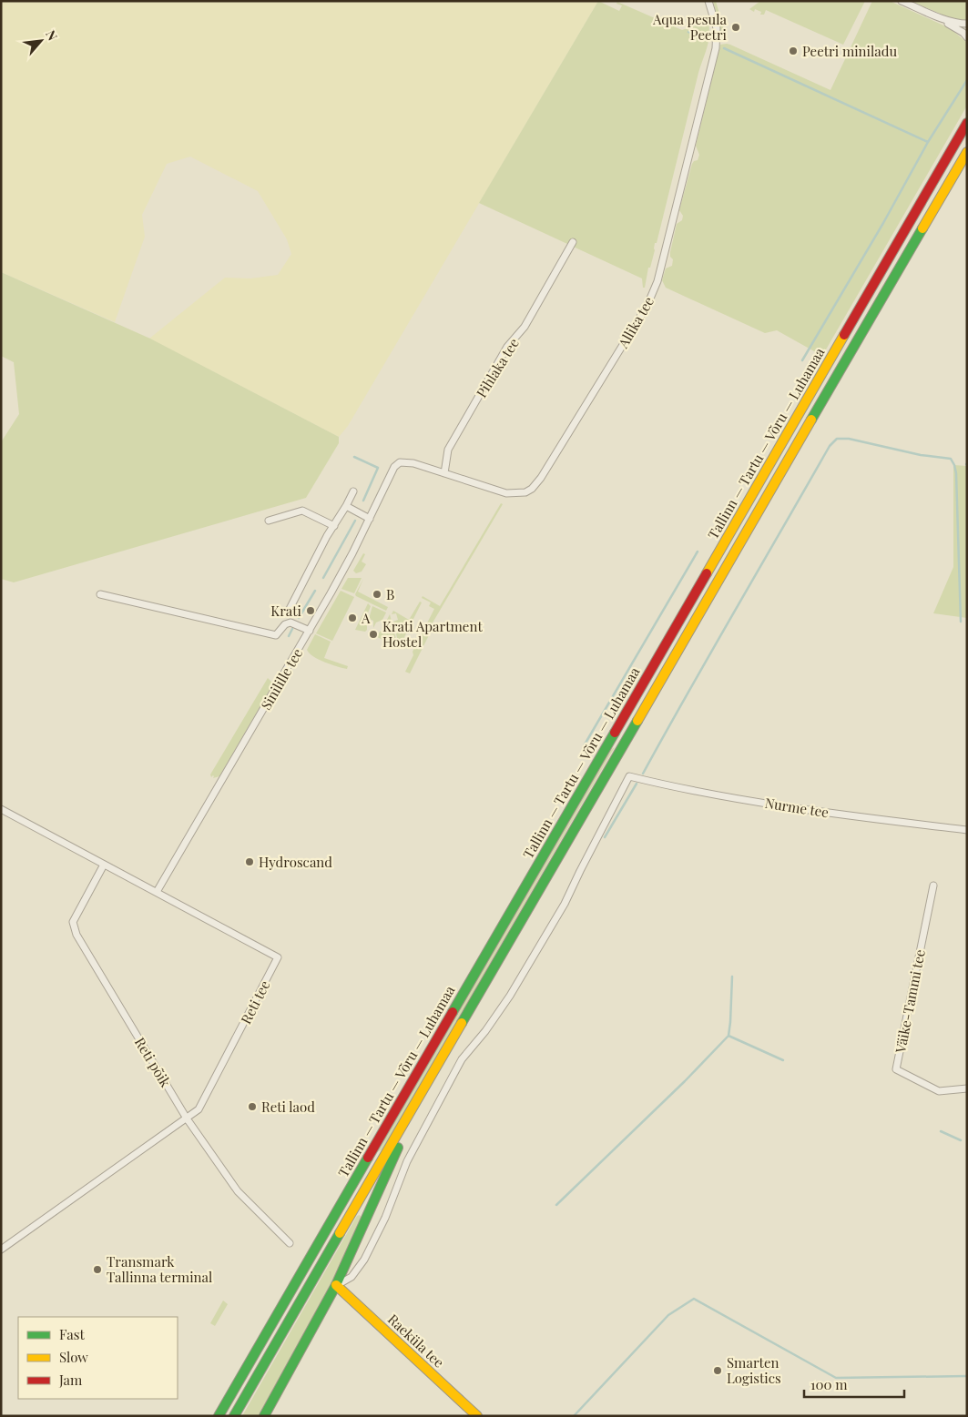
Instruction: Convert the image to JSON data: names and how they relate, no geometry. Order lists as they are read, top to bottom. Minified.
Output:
{"streets":{"main road":["Tallinn — Tartu — Võru — Luhamaa","Raeküla tee"],"street":["Allika tee","Pihlaka tee","Sinilille tee","Nurme tee","Väike-Tammi tee","Reti tee","Reti põik"]},"crossings":[["Allika tee","Pihlaka tee"],["Allika tee","Sinilille tee"],["Sinilille tee","Reti tee"],["Nurme tee","Raeküla tee"],["Reti tee","Reti põik"]],"places":["Aqua pesula Peetri","Peetri miniladu","B","Krati","A","Krati Apartment Hostel","Hydroscand","Reti laod","Transmark Tallinna terminal","Smarten Logistics"],"legend":["Fast","Slow","Jam"],"scale_bar":"100 m","north":"top right"}
